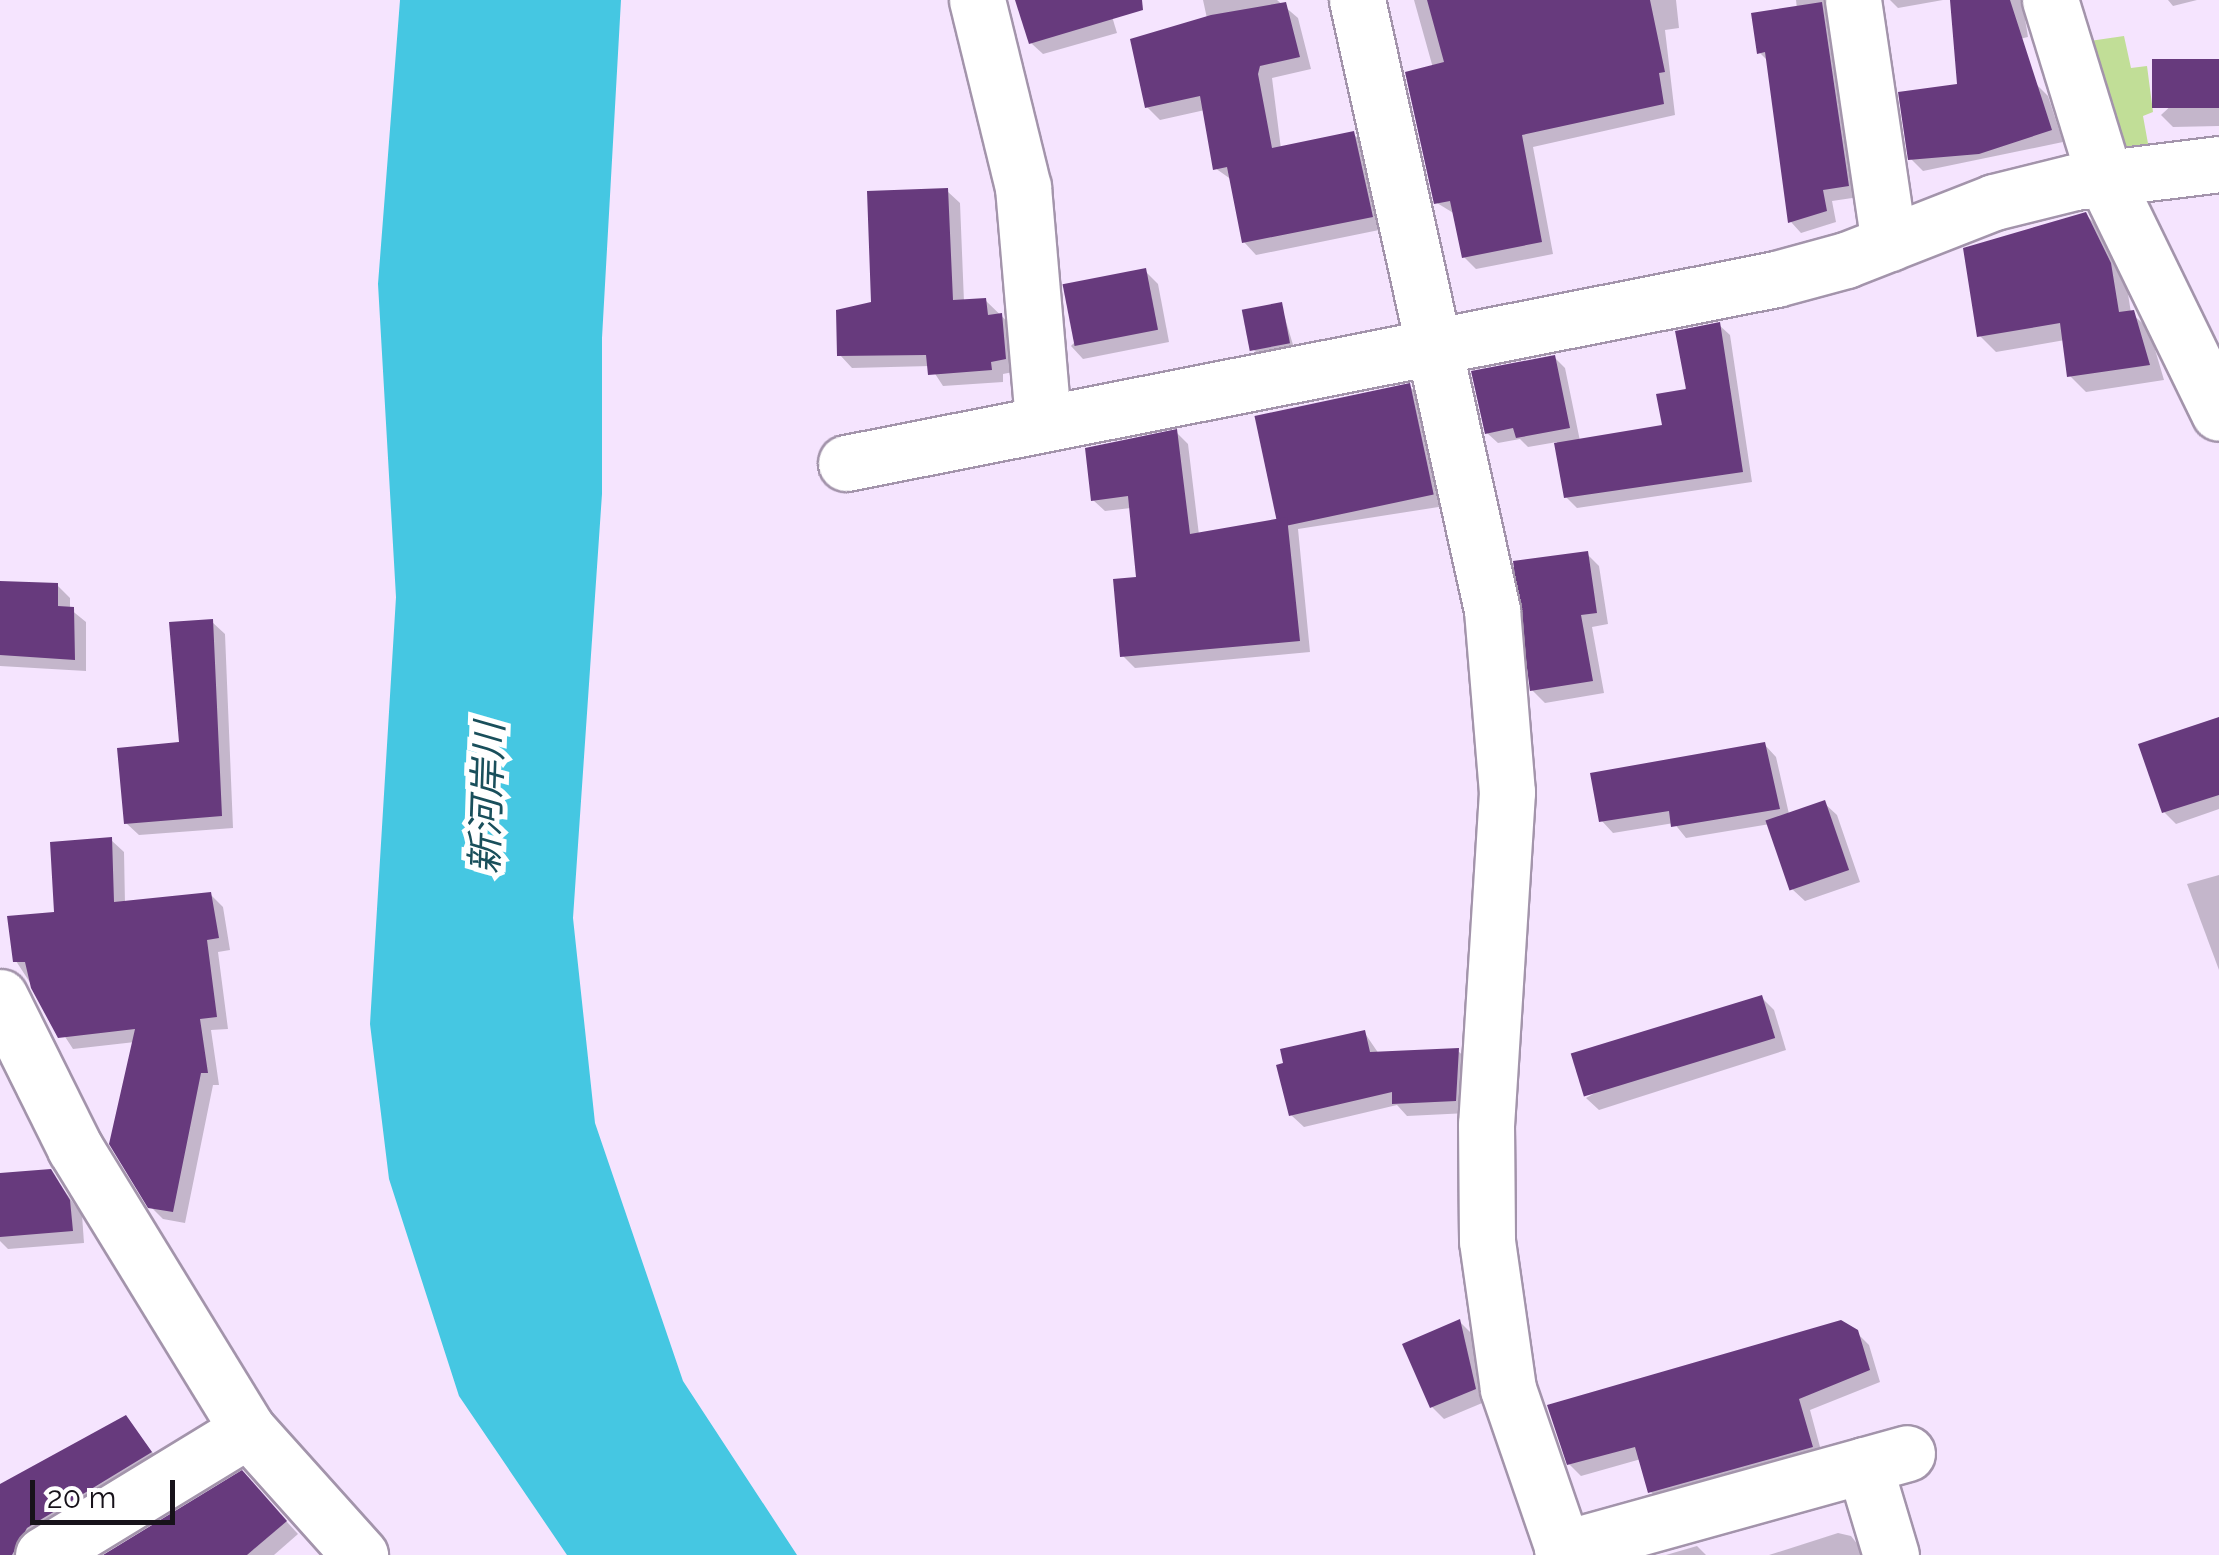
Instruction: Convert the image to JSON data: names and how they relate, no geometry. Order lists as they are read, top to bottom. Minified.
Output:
{"water":["新河岸川"],"scale_bar":"20 m"}
